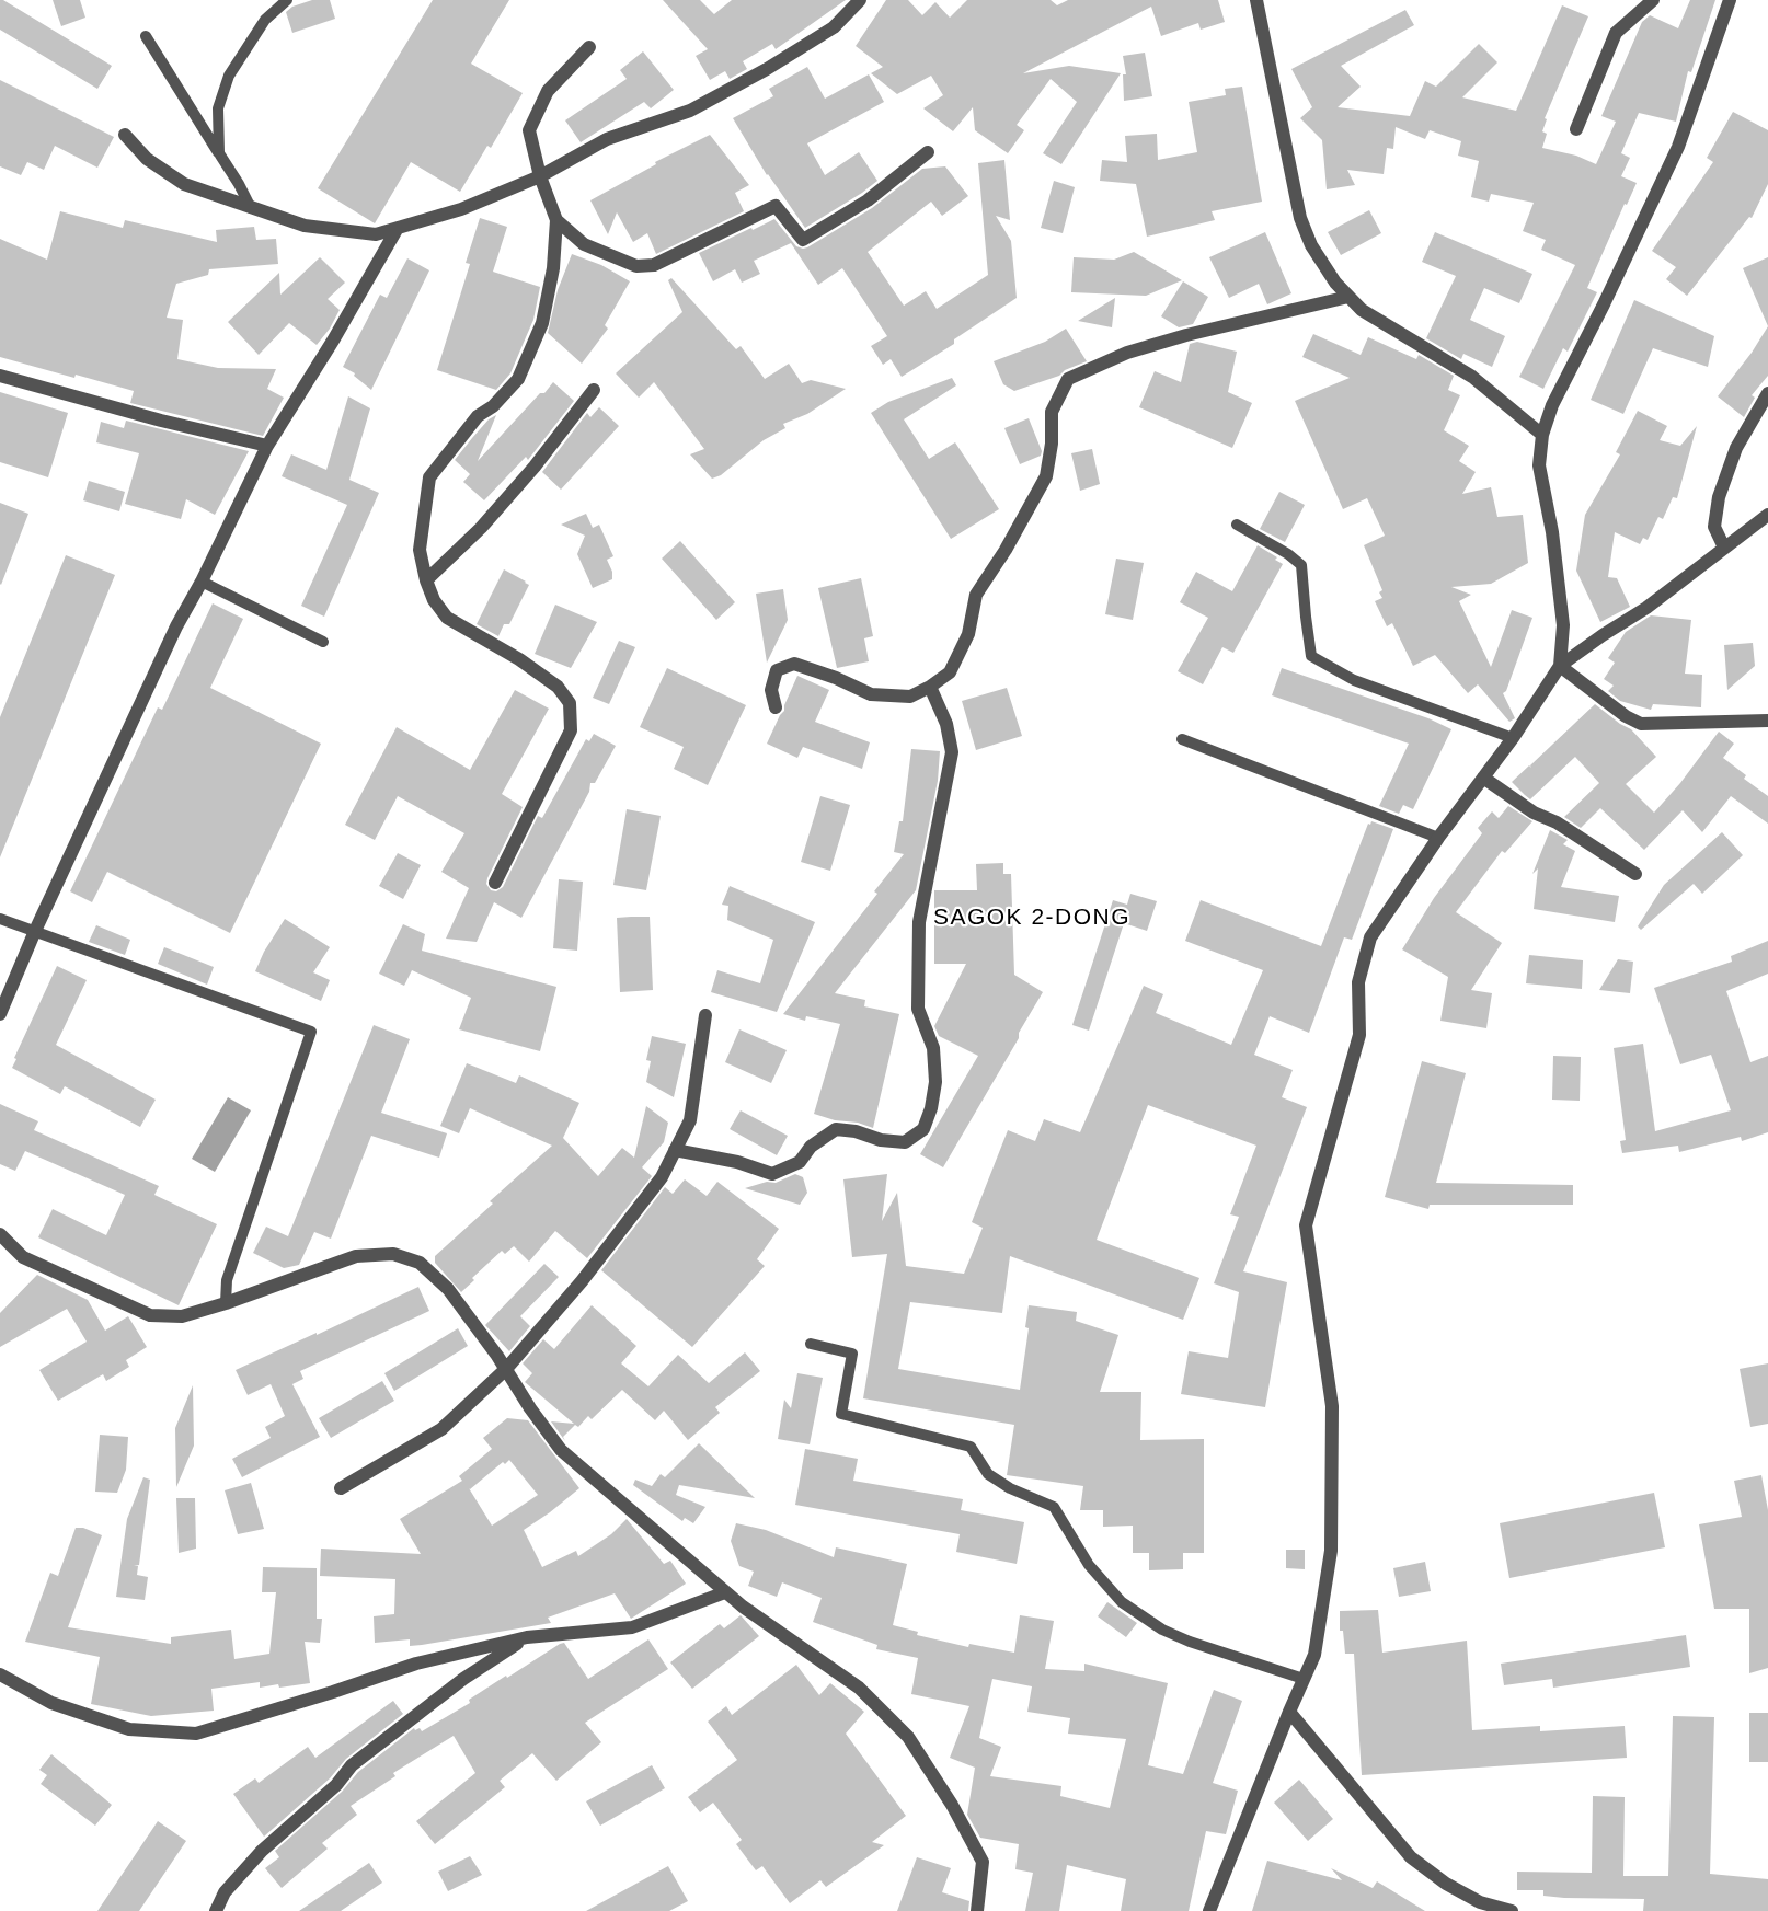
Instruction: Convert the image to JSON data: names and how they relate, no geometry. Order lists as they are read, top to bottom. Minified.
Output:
{"districts":["SAGOK 2-DONG"]}
